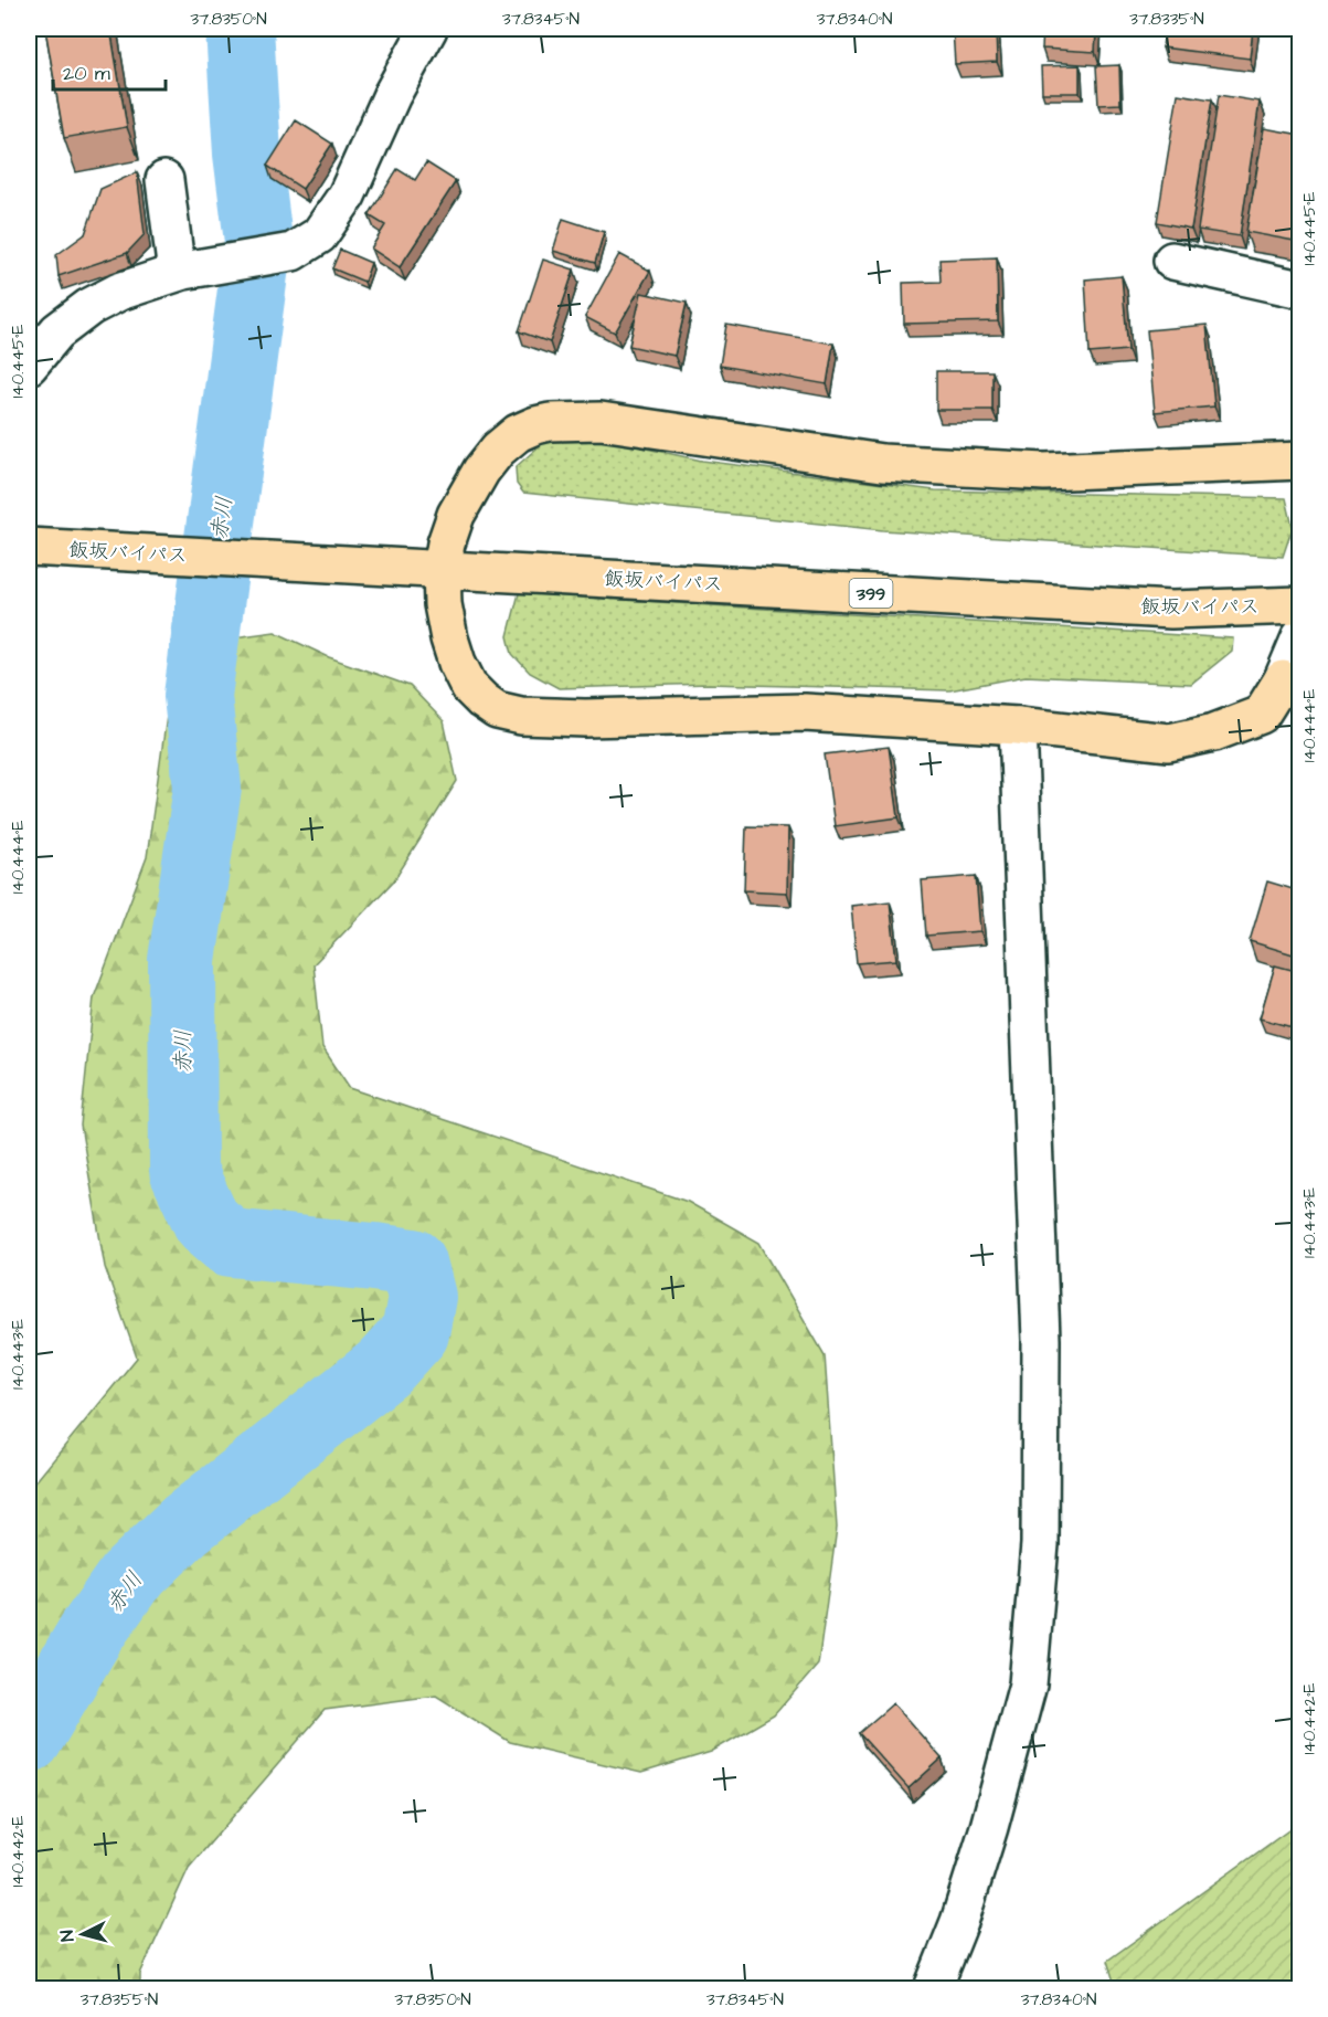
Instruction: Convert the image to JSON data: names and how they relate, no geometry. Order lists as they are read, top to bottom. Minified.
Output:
{"streets":{"highway":["飯坂バイパス","399"]},"water":["赤川"],"scale_bar":"20 m","north":"left","coordinates":["37.8350°N","37.8345°N","37.8340°N","37.8335°N","140.445°E","140.444°E","140.443°E","140.442°E","37.8355°N"]}
